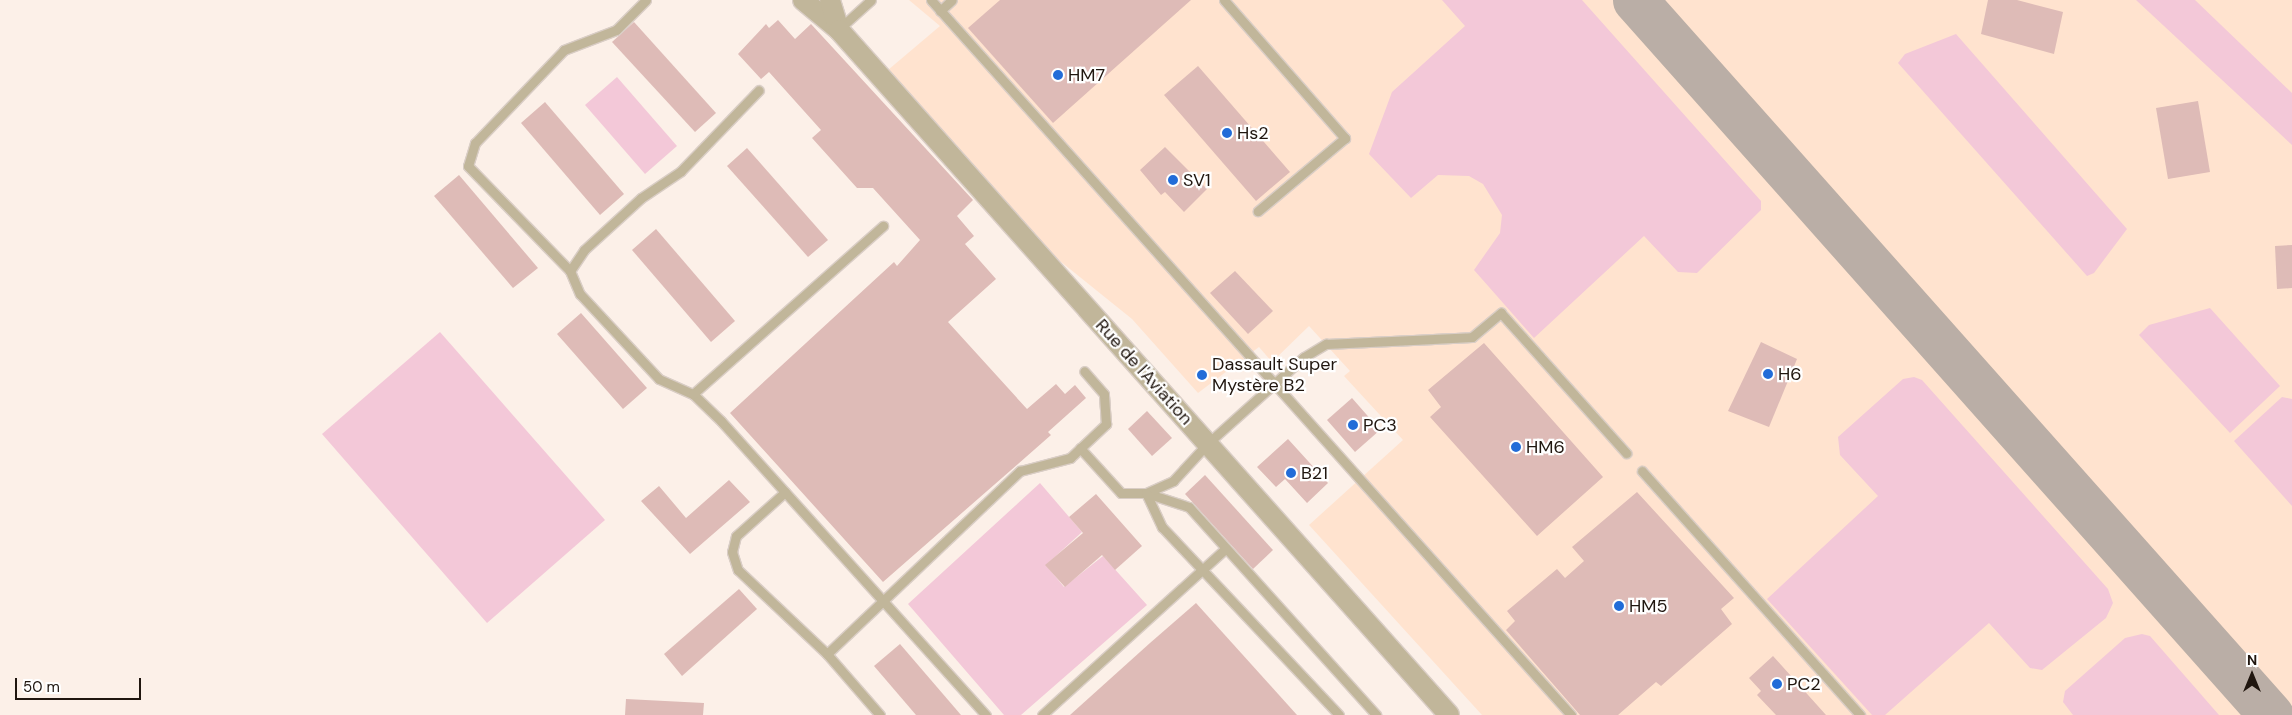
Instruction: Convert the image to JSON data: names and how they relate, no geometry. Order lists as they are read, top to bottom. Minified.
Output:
{"streets":{"street":["Rue de l'Aviation"]},"places":["HM7","Hs2","SV1","H6","Dassault Super Mystère B2","PC3","HM6","B21","HM5","PC2"],"scale_bar":"50 m","north":"top"}
